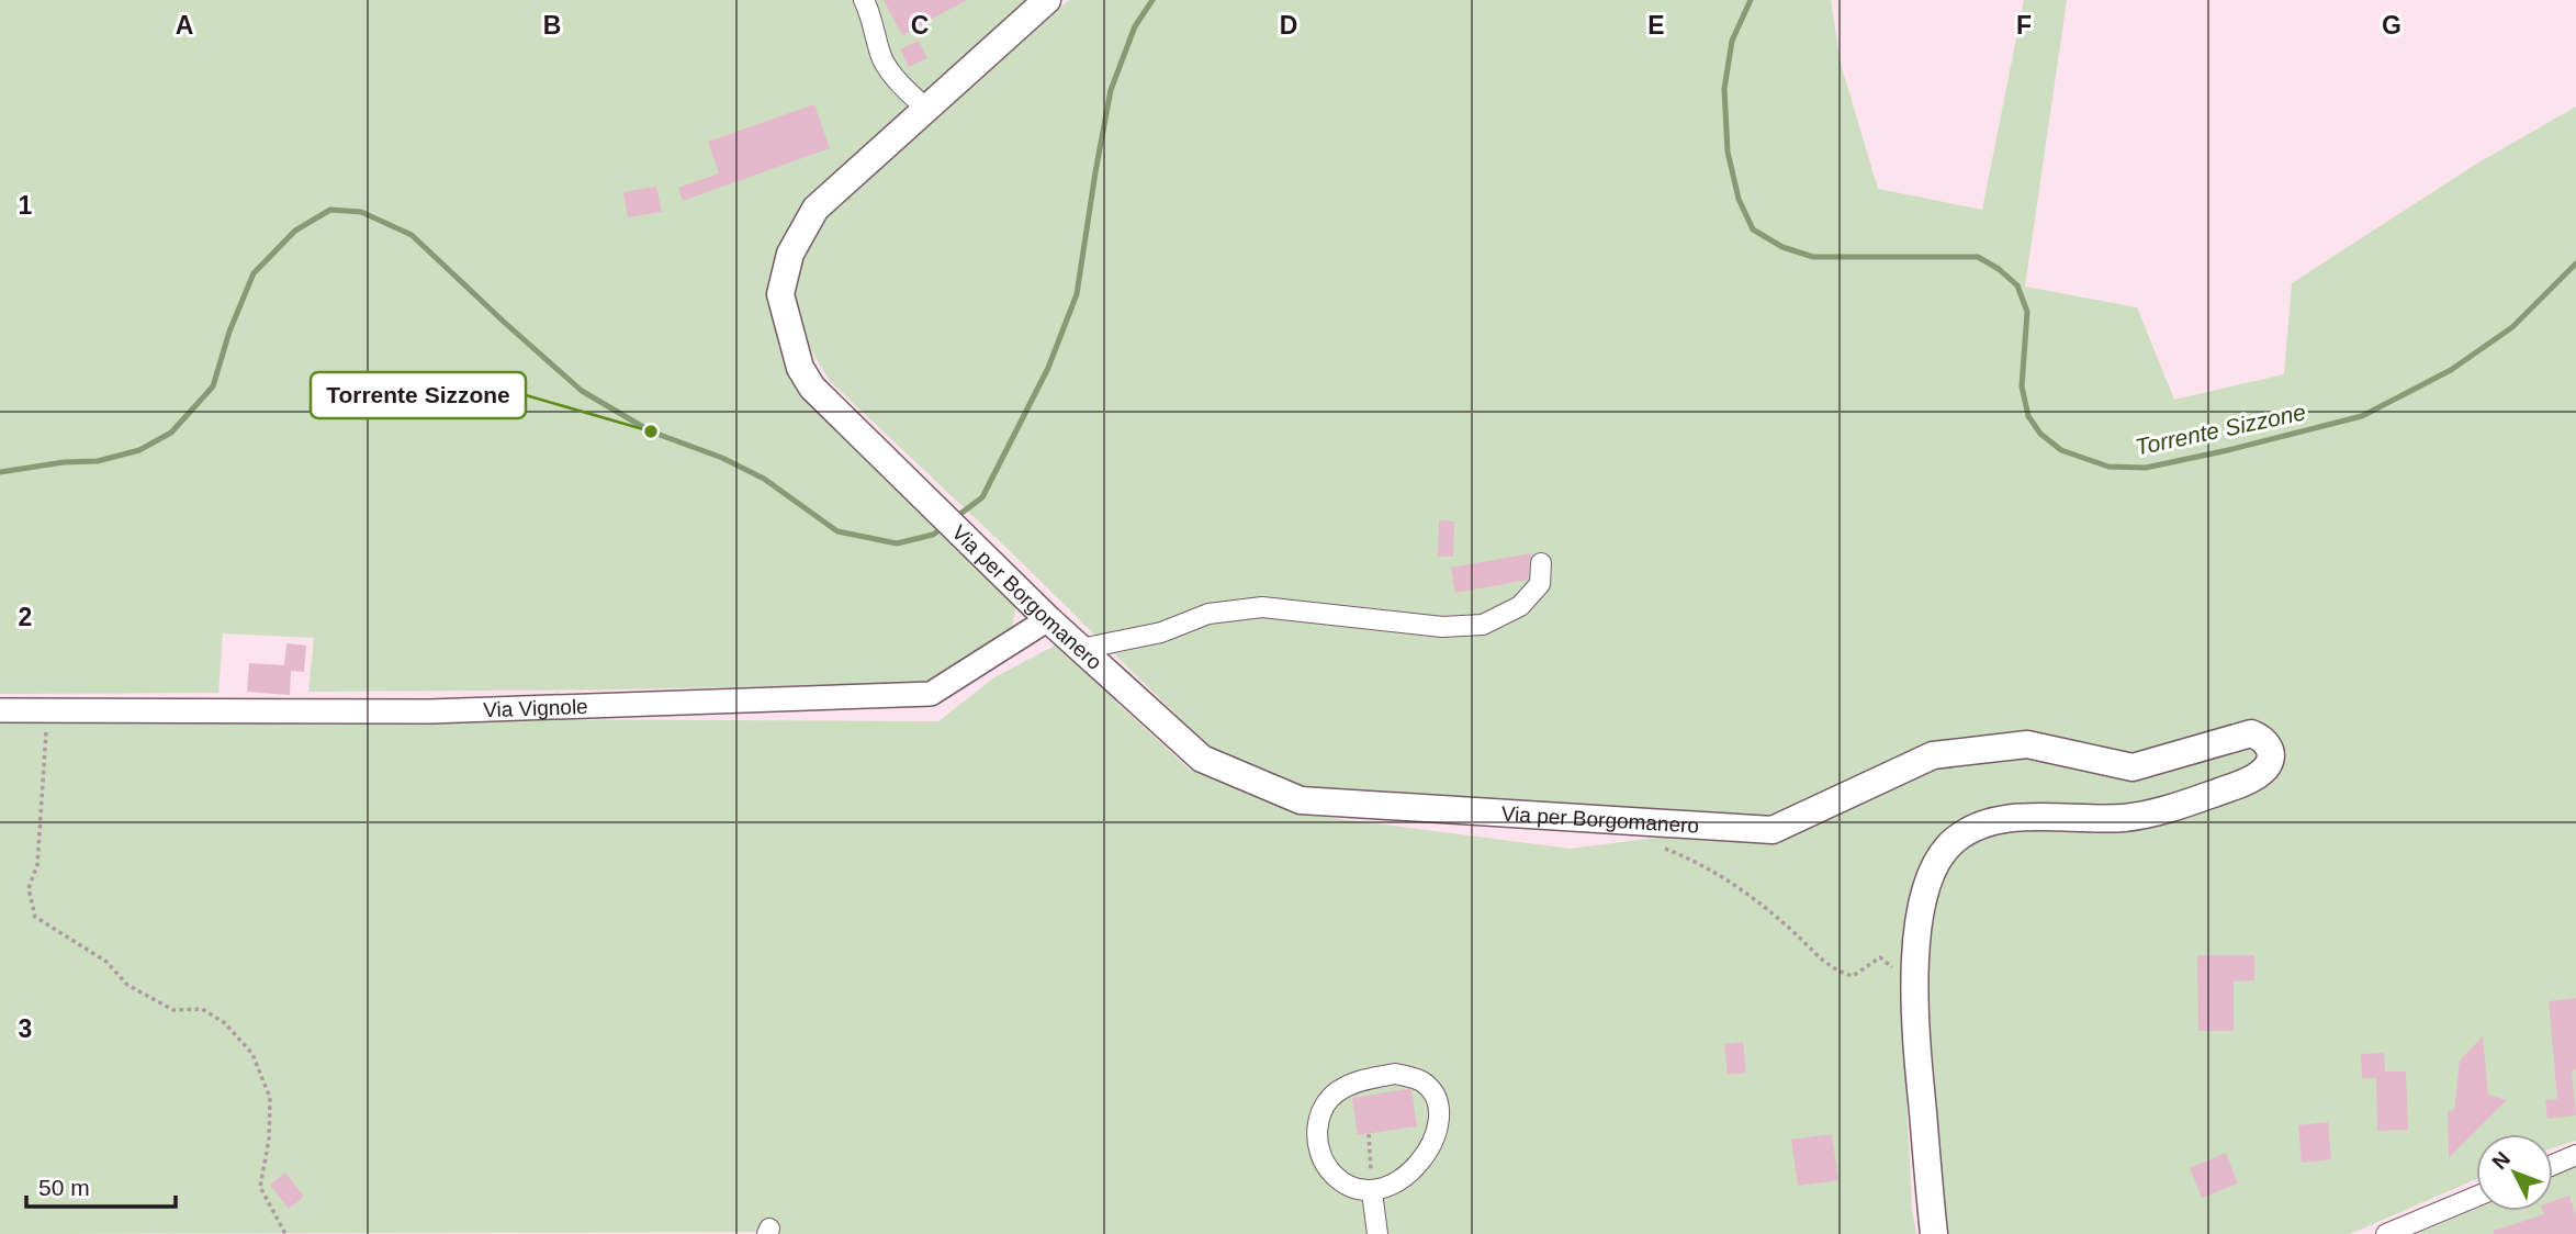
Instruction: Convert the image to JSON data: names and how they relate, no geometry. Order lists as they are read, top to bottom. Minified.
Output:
{"streets":{"main road":["Via per Borgomanero"],"street":["Via Vignole"]},"crossings":[["Via per Borgomanero","Via Vignole"]],"water":["Torrente Sizzone"],"places":["Torrente Sizzone"],"scale_bar":"50 m","north":"top left","grid":{"columns":["A","B","C","D","E","F","G"],"rows":["1","2","3"]}}
